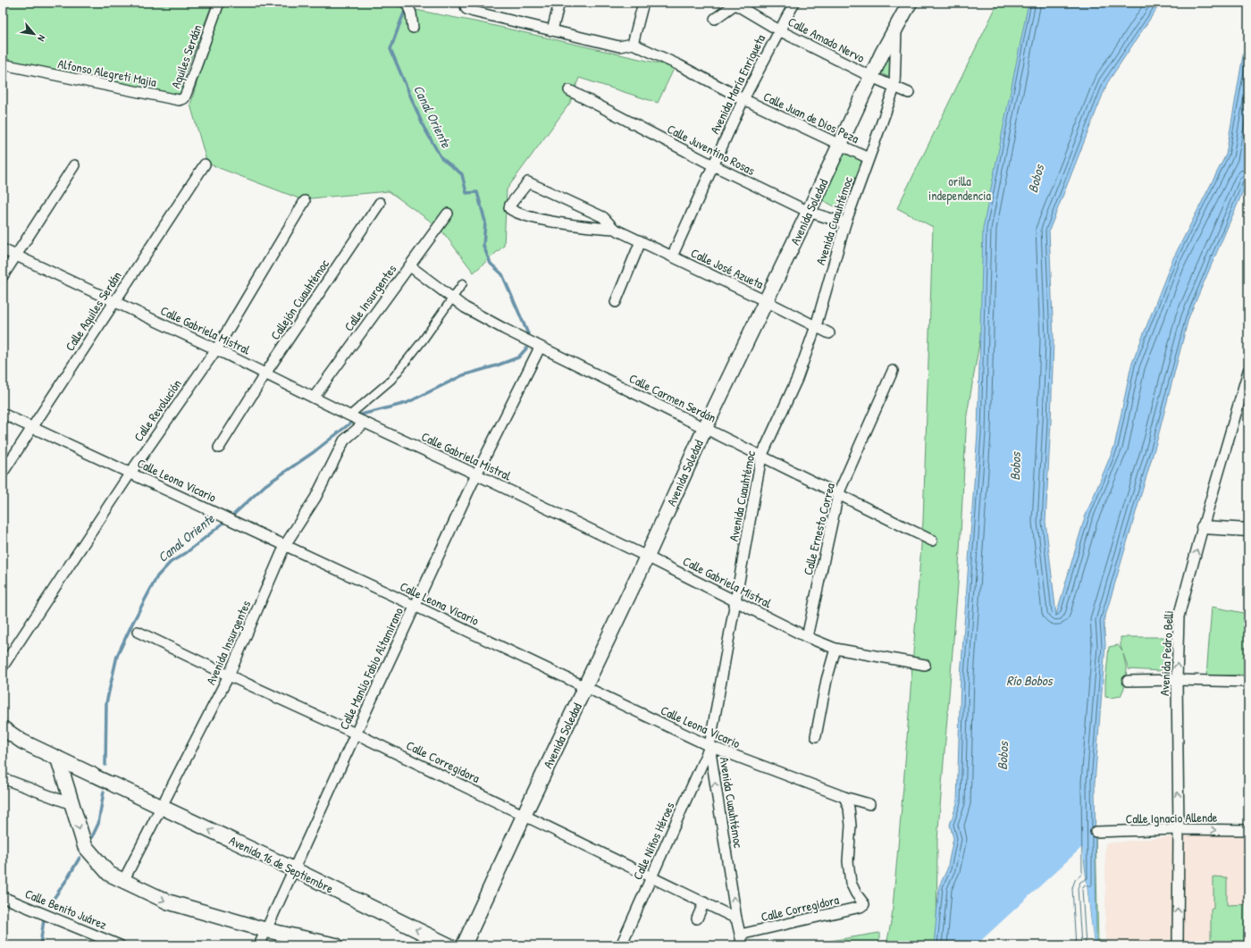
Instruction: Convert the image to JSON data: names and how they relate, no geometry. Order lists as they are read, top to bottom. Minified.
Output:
{"streets":{"main road":["Avenida Soledad","Avenida 16 de Septiembre"],"street":["Calle Amado Nervo","Aquiles Serdán","Alfonso Alegreti Majia","Avenida María Enriqueta","Calle Juan de Dios Peza","Calle Juventino Rosas","Avenida Cuauhtémoc","Calle José Azueta","Calle Insurgentes","Callejón Cuauhtémoc","Calle Aquiles Serdán","Calle Gabriela Mistral","Calle Carmen Serdán","Calle Revolución","Calle Leona Vicario","Calle Ernesto Correa","Avenida Insurgentes","Avenida Pedro Belli","Calle Manlio Fabio Altamirano","Calle Corregidora","Calle Ignacio Allende","Calle Niños Héroes","Calle Benito Juárez"]},"crossings":[["Calle Amado Nervo","Avenida María Enriqueta"],["Calle Amado Nervo","Avenida Soledad"],["Calle Amado Nervo","Avenida Cuauhtémoc"],["Aquiles Serdán","Alfonso Alegreti Majia"],["Avenida María Enriqueta","Calle Juan de Dios Peza"],["Avenida María Enriqueta","Calle Juventino Rosas"],["Avenida María Enriqueta","Calle José Azueta"],["Calle Juan de Dios Peza","Avenida Soledad"],["Calle Juan de Dios Peza","Avenida Cuauhtémoc"],["Calle Juventino Rosas","Avenida Soledad"],["Calle Juventino Rosas","Avenida Cuauhtémoc"],["Avenida Soledad","Avenida Cuauhtémoc"],["Avenida Soledad","Calle José Azueta"],["Avenida Soledad","Calle Gabriela Mistral"],["Avenida Soledad","Calle Carmen Serdán"],["Avenida Soledad","Calle Leona Vicario"],["Avenida Soledad","Calle Corregidora"],["Avenida Cuauhtémoc","Calle José Azueta"],["Avenida Cuauhtémoc","Calle Gabriela Mistral"],["Avenida Cuauhtémoc","Calle Carmen Serdán"],["Avenida Cuauhtémoc","Calle Leona Vicario"],["Avenida Cuauhtémoc","Calle Corregidora"],["Avenida Cuauhtémoc","Calle Niños Héroes"],["Calle Insurgentes","Calle Gabriela Mistral"],["Calle Insurgentes","Calle Carmen Serdán"],["Callejón Cuauhtémoc","Calle Gabriela Mistral"],["Calle Aquiles Serdán","Calle Gabriela Mistral"],["Calle Aquiles Serdán","Calle Leona Vicario"],["Calle Gabriela Mistral","Calle Revolución"],["Calle Gabriela Mistral","Calle Ernesto Correa"],["Calle Gabriela Mistral","Avenida Insurgentes"],["Calle Gabriela Mistral","Calle Manlio Fabio Altamirano"],["Calle Carmen Serdán","Calle Ernesto Correa"],["Calle Carmen Serdán","Calle Manlio Fabio Altamirano"],["Calle Revolución","Calle Leona Vicario"],["Calle Leona Vicario","Avenida Insurgentes"],["Calle Leona Vicario","Calle Manlio Fabio Altamirano"],["Calle Leona Vicario","Calle Corregidora"],["Calle Leona Vicario","Calle Niños Héroes"],["Avenida Insurgentes","Calle Corregidora"],["Avenida Insurgentes","Avenida 16 de Septiembre"],["Avenida Pedro Belli","Calle Ignacio Allende"],["Calle Manlio Fabio Altamirano","Calle Corregidora"],["Calle Manlio Fabio Altamirano","Avenida 16 de Septiembre"],["Calle Corregidora","Calle Niños Héroes"]],"one_way":["Avenida Pedro Belli","Calle Ignacio Allende"],"water":["Canal Oriente","Bobos","Río Bobos"],"parks":["orilla independencia"],"north":"bottom right"}
